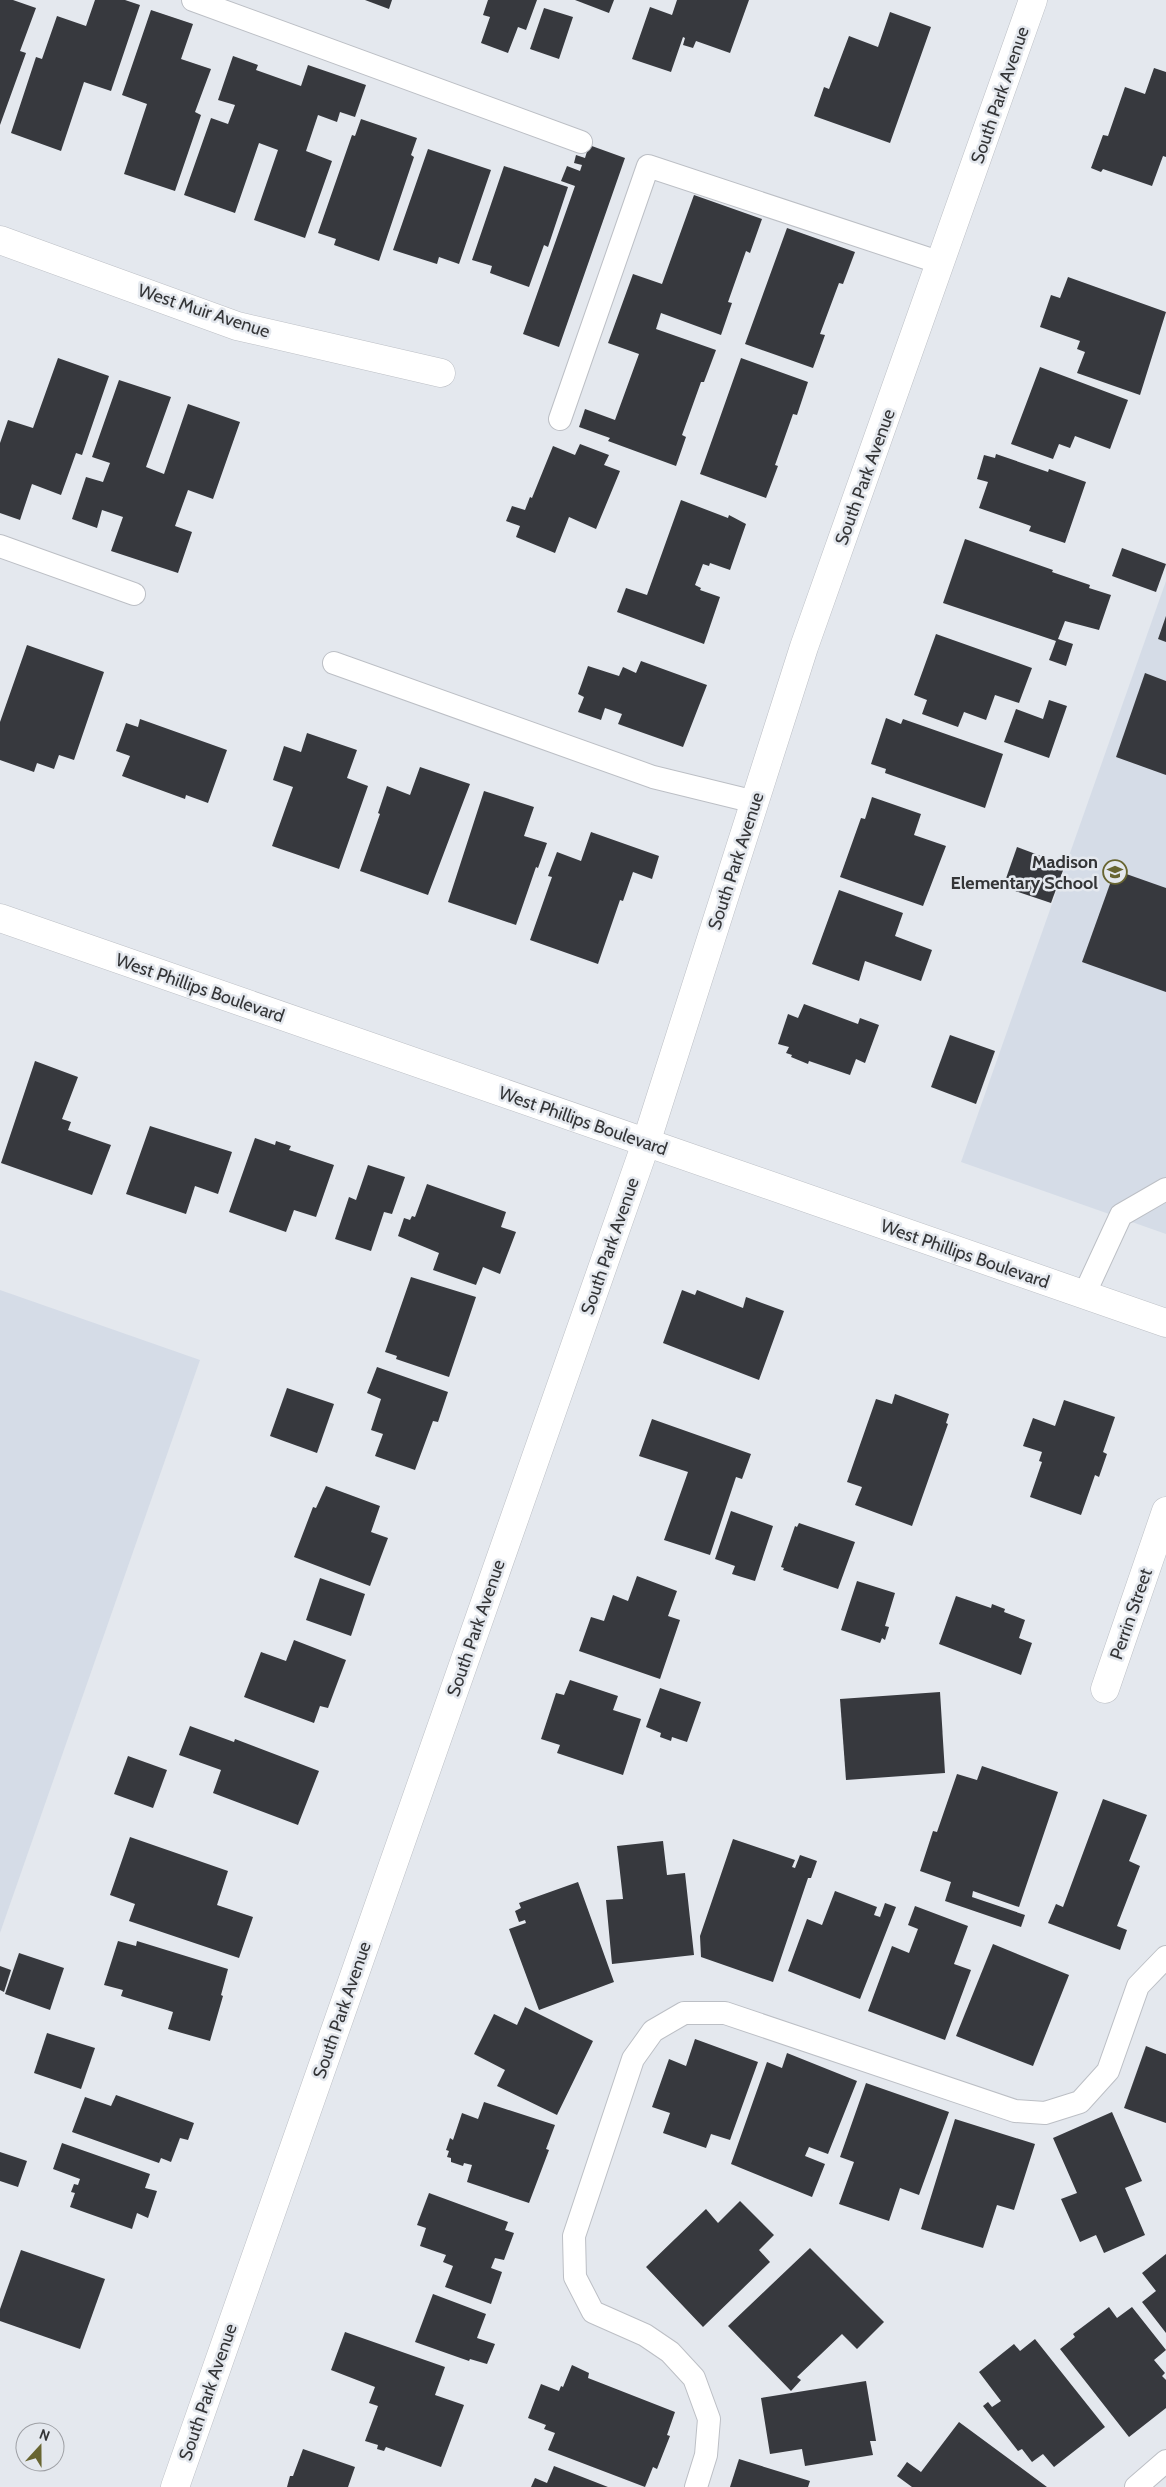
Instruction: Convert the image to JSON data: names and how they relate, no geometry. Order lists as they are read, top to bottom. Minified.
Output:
{"streets":{"street":["South Park Avenue","West Muir Avenue","West Phillips Boulevard","Perrin Street"]},"crossings":[["South Park Avenue","West Phillips Boulevard"]],"places":{"school or university":["Madison Elementary School"]},"north":"top"}
